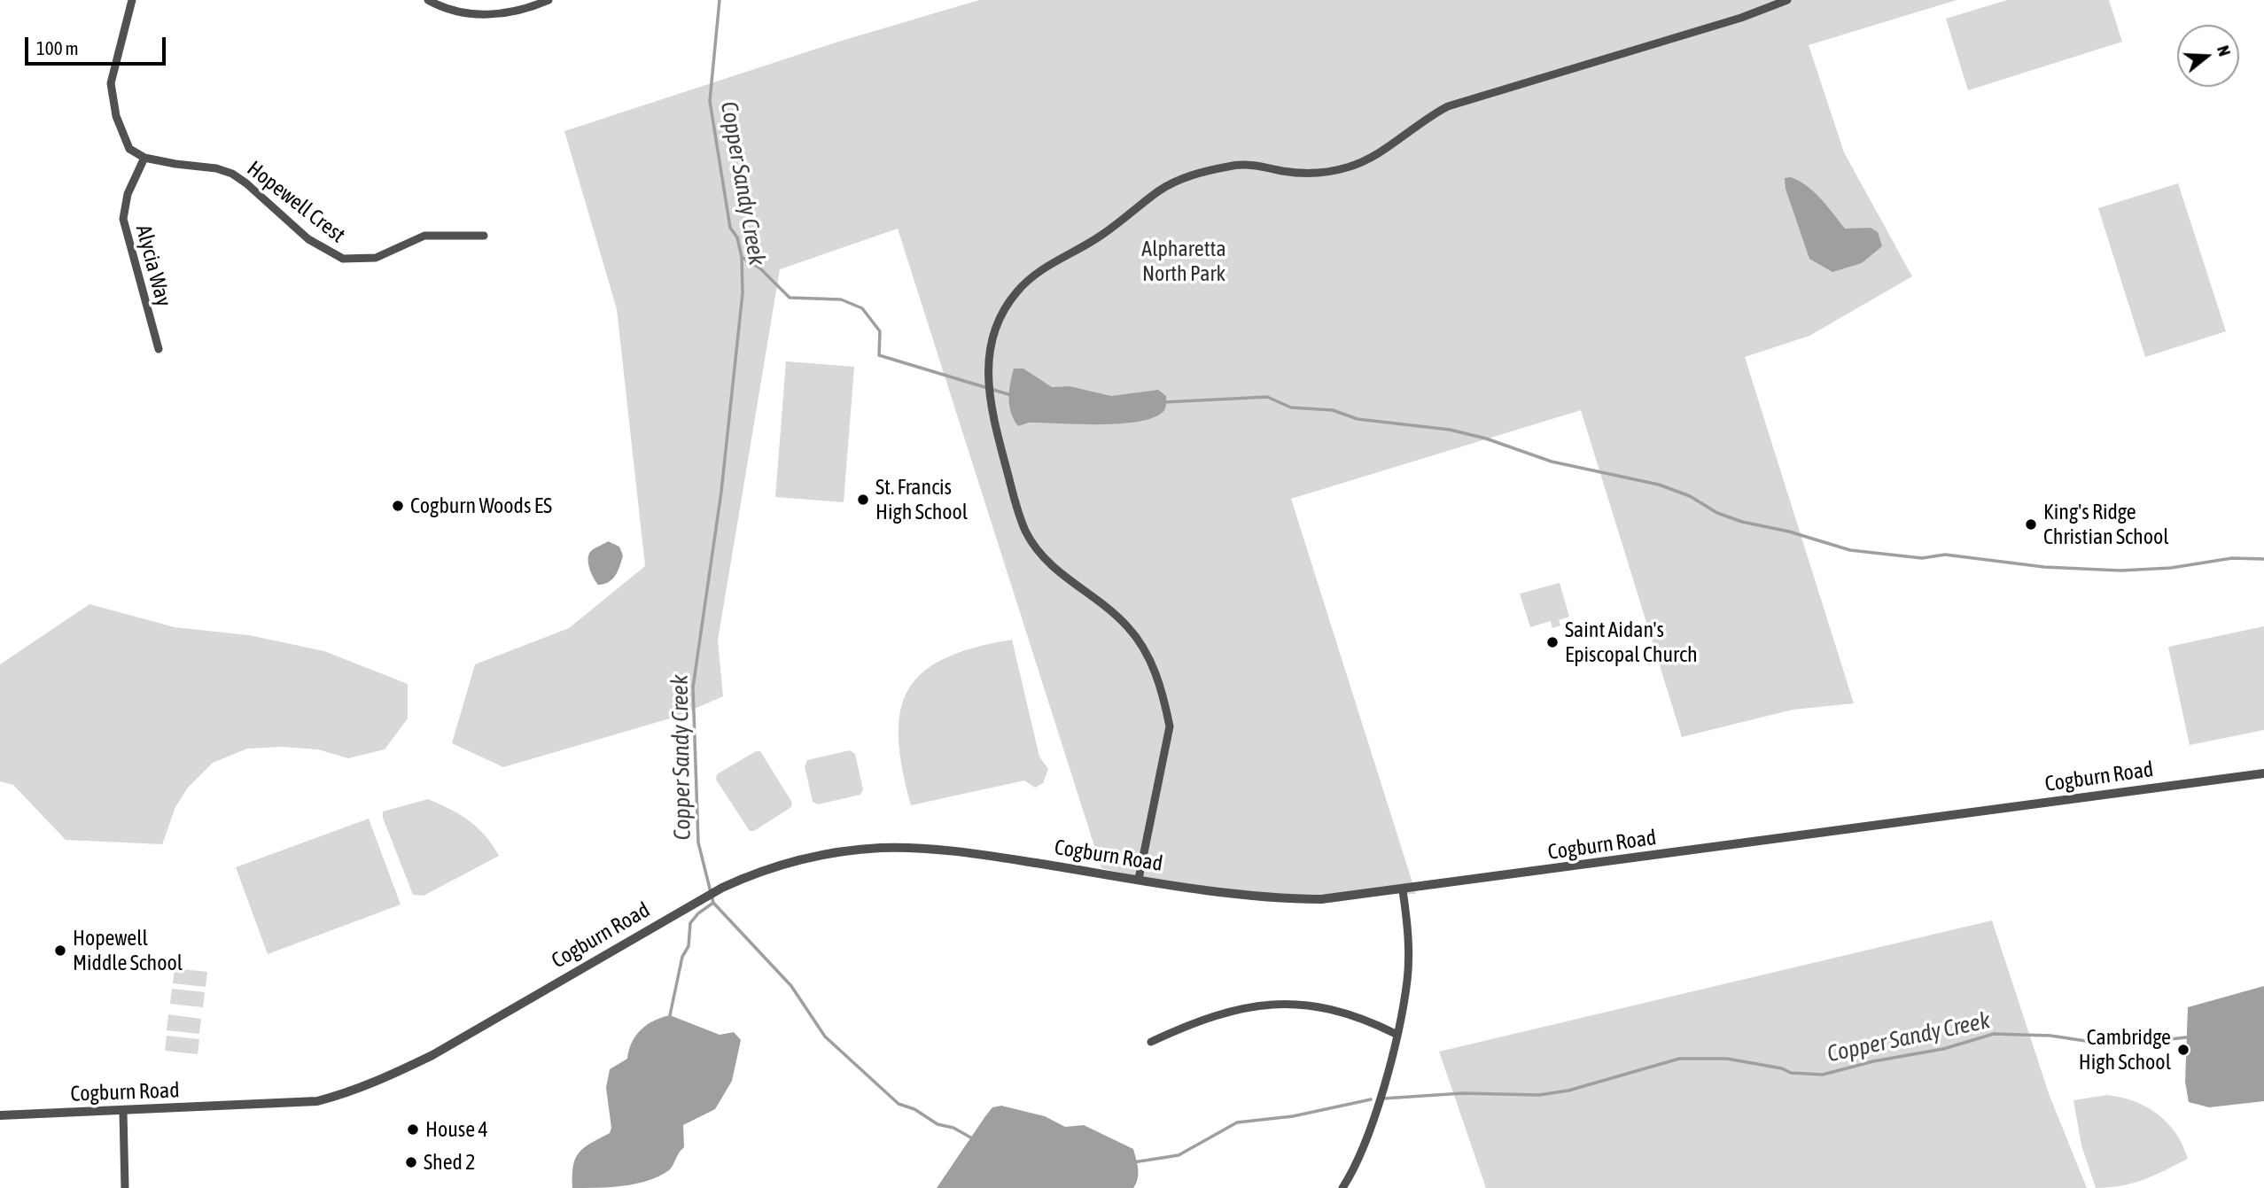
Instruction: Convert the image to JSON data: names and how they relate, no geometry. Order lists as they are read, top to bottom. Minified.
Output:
{"streets":{"street":["Hopewell Crest","Alycia Way","Cogburn Road"]},"crossings":[["Hopewell Crest","Alycia Way"]],"water":["Copper Sandy Creek"],"parks":["Alpharetta North Park"],"places":["St. Francis High School","Cogburn Woods ES","King's Ridge Christian School","Saint Aidan's Episcopal Church","Hopewell Middle School","Cambridge High School","House 4","Shed 2"],"scale_bar":"100 m","north":"right"}
